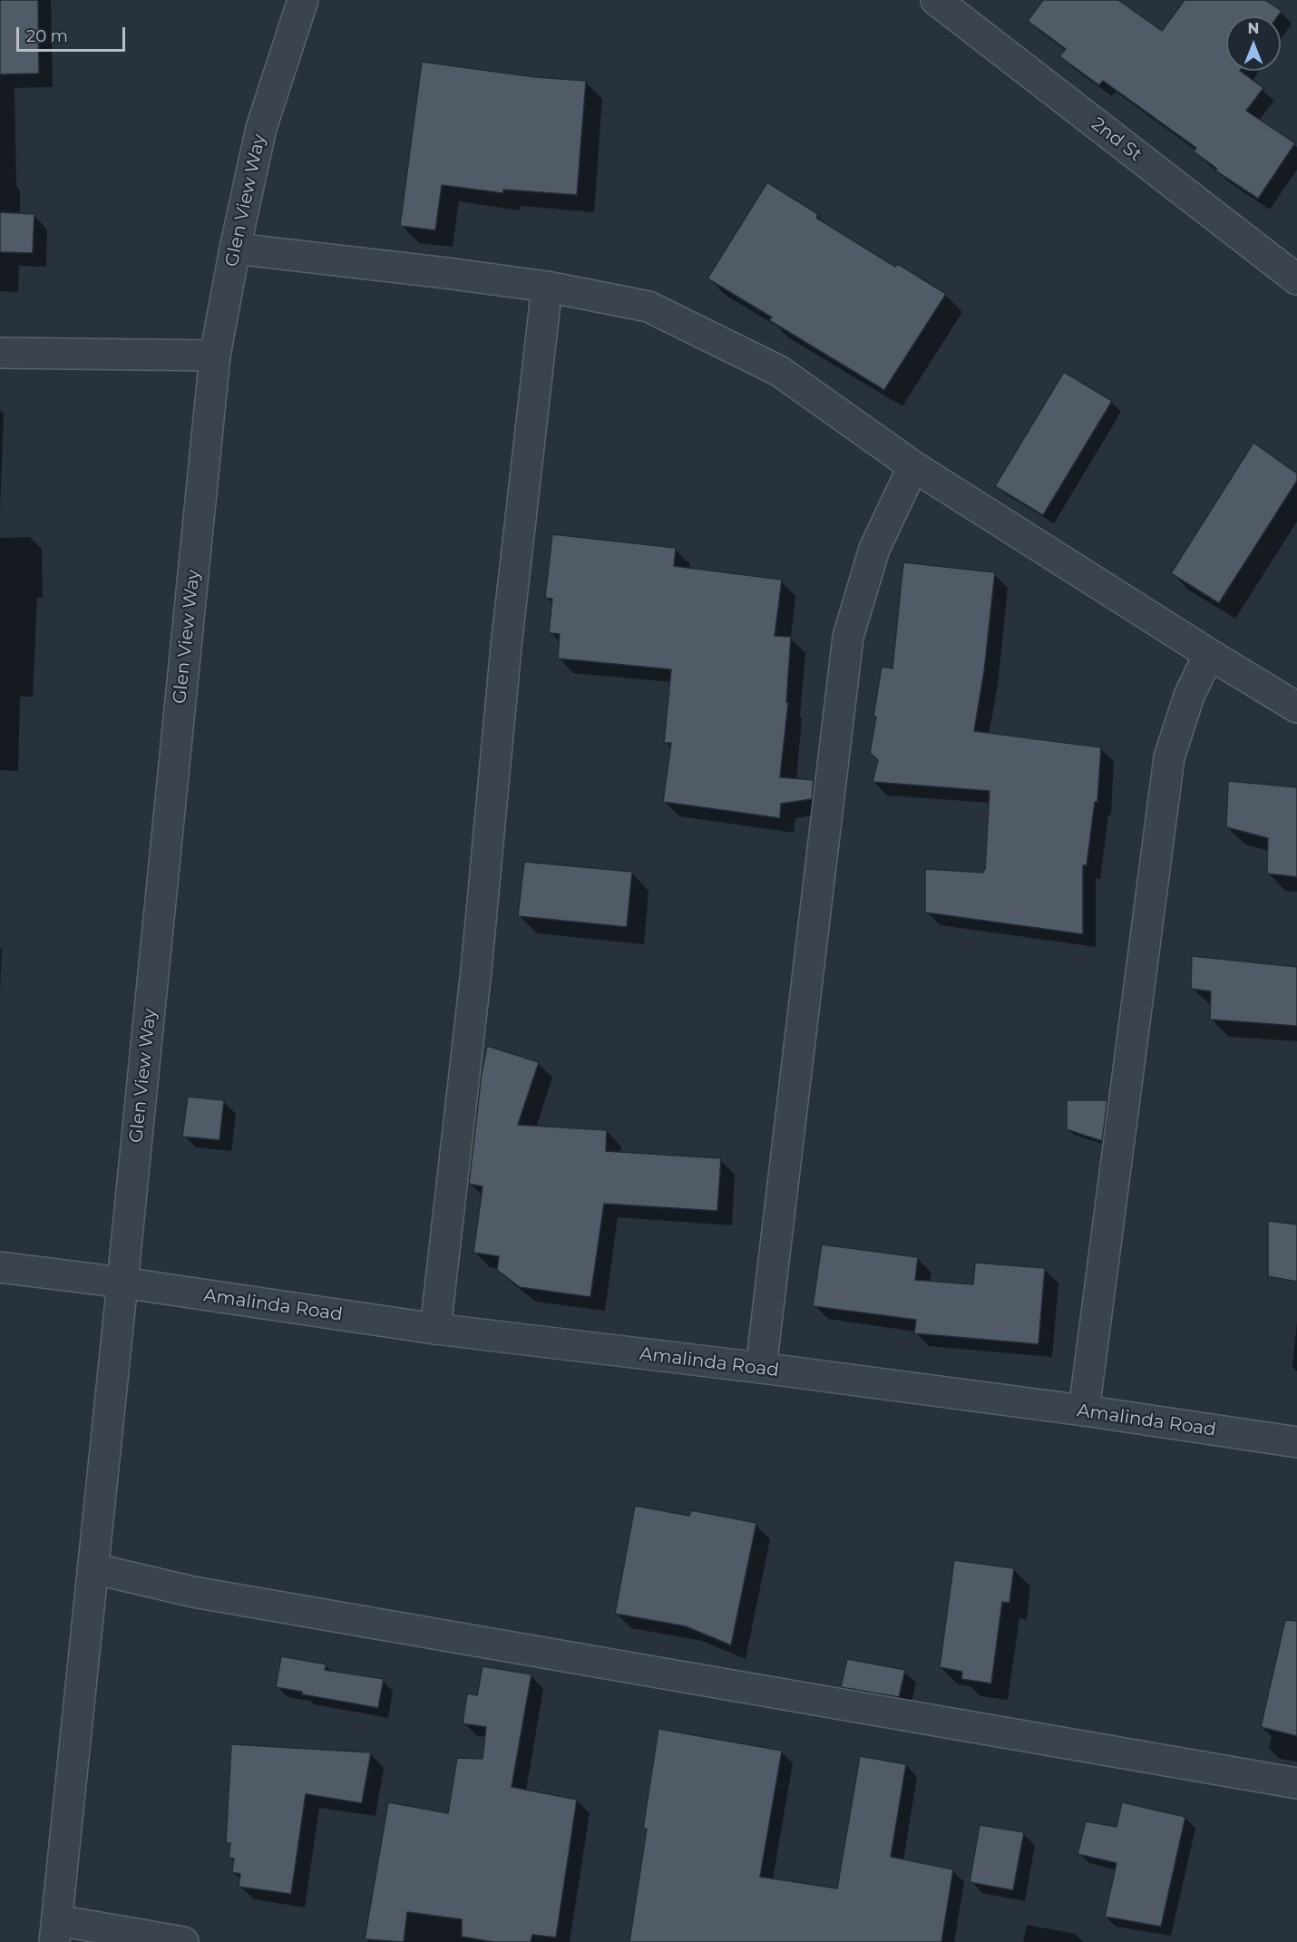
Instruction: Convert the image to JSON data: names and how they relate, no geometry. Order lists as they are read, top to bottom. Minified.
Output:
{"streets":{"street":["2nd St","Glen View Way","Amalinda Road"]},"crossings":[["Glen View Way","Amalinda Road"]],"scale_bar":"20 m","north":"top"}
